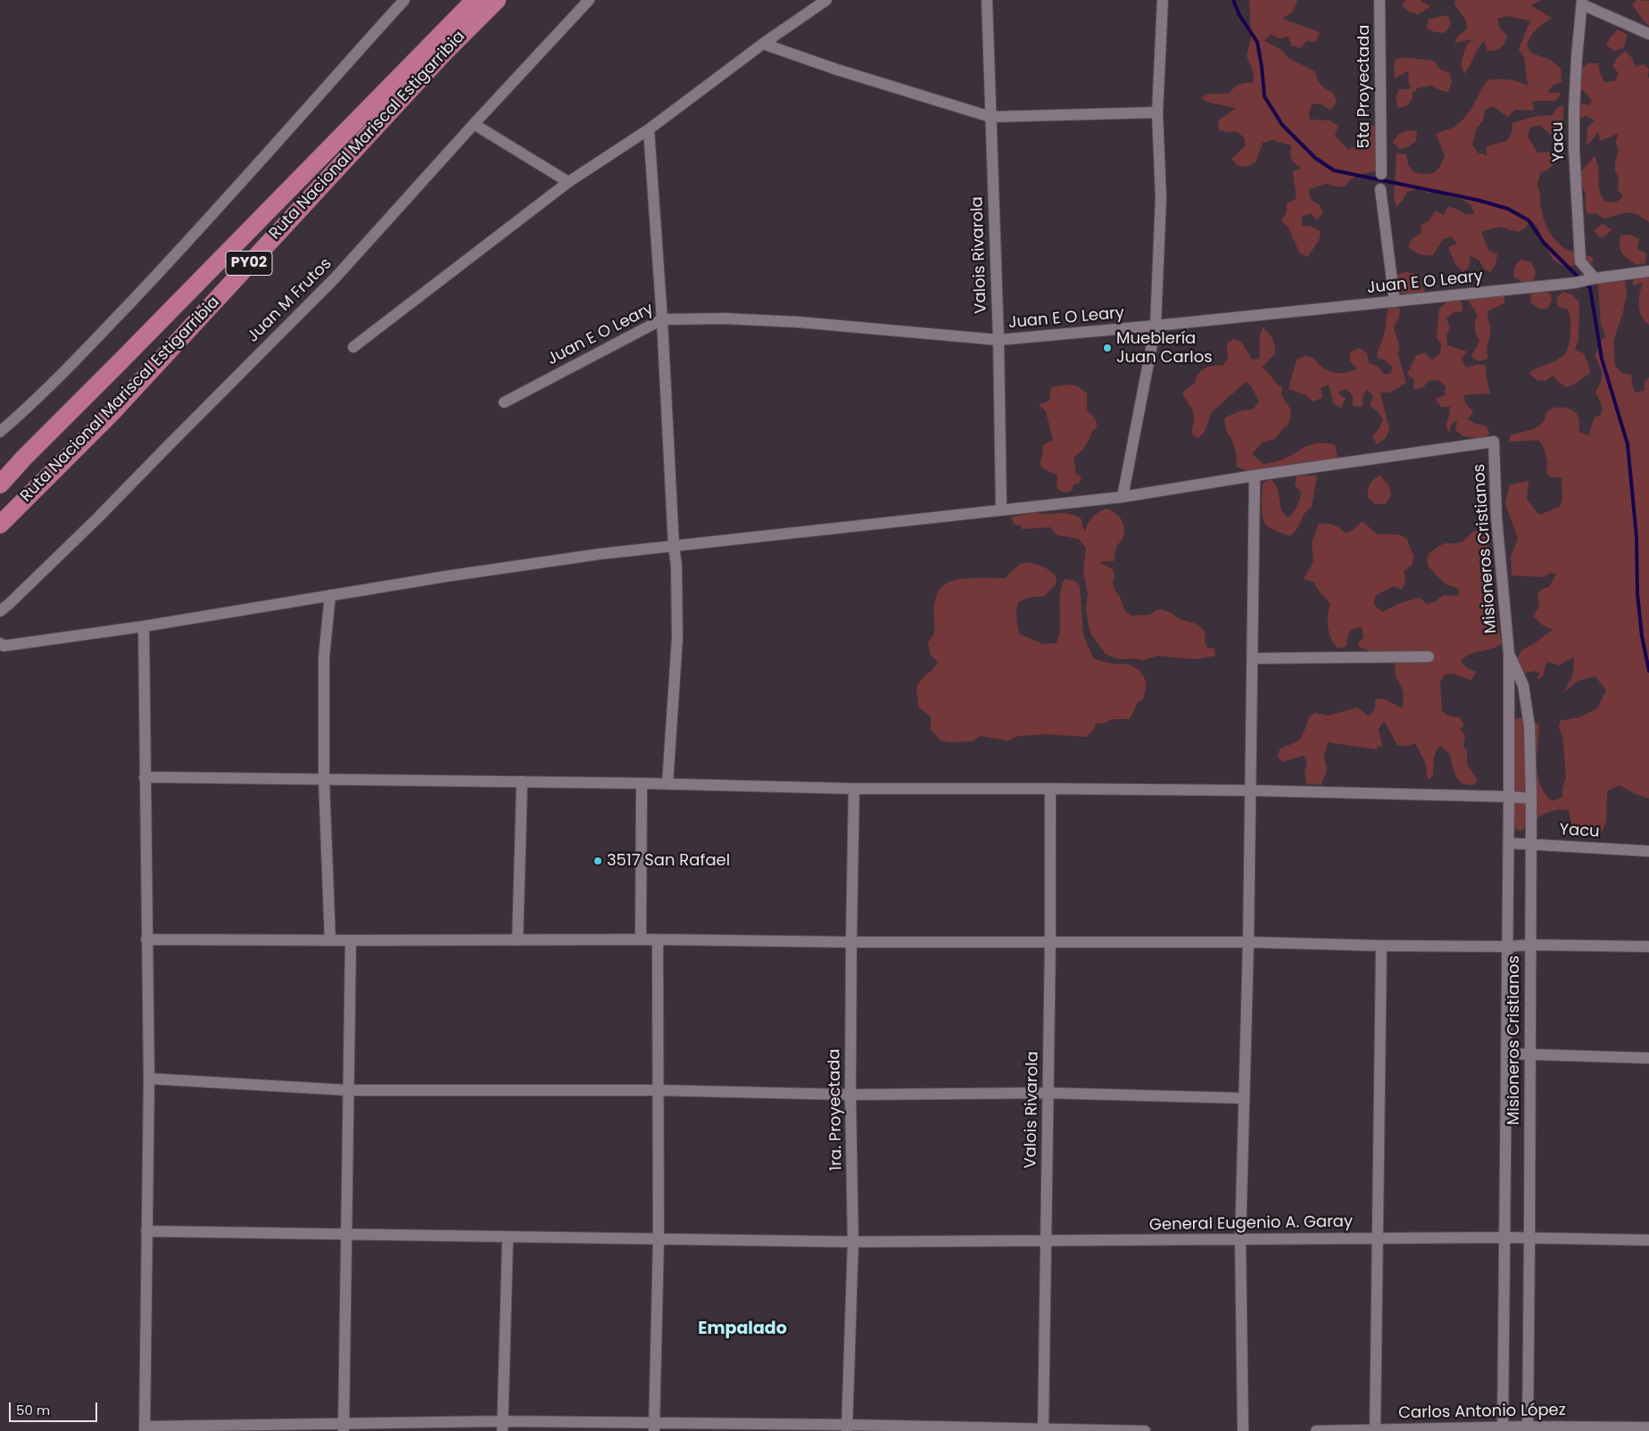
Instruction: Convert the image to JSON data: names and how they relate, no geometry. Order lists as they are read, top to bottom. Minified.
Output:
{"streets":{"highway":["Ruta Nacional Mariscal Estigarribia","PY02"],"street":["5ta Proyectada","Yacu","Valois Rivarola","Juan E O Leary","Juan M Frutos","Misioneros Cristianos","1ra. Proyectada","General Eugenio A. Garay","Carlos Antonio López"]},"crossings":[["Yacu","Juan E O Leary"],["Yacu","Misioneros Cristianos"],["Valois Rivarola","Juan E O Leary"],["Valois Rivarola","General Eugenio A. Garay"],["Misioneros Cristianos","General Eugenio A. Garay"],["Misioneros Cristianos","Carlos Antonio López"],["1ra. Proyectada","General Eugenio A. Garay"]],"districts":["Empalado"],"places":["Mueblería Juan Carlos","3517 San Rafael"],"scale_bar":"50 m"}
